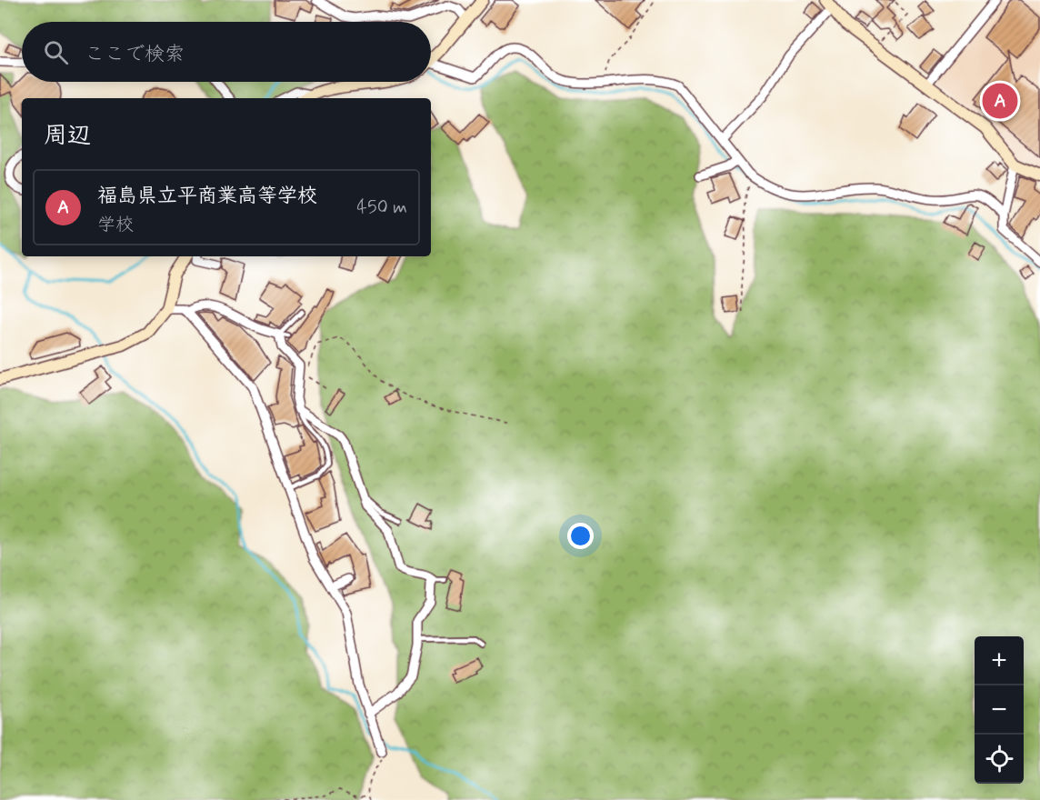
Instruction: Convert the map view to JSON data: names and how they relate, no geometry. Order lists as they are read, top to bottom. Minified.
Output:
{"page":{"search":"ここで検索","pins":"A","heading":"周辺","list":[{"mark":"A","name":"福島県立平商業高等学校","note":"学校","value":"450 m"}],"map_buttons":["+","−"]}}
